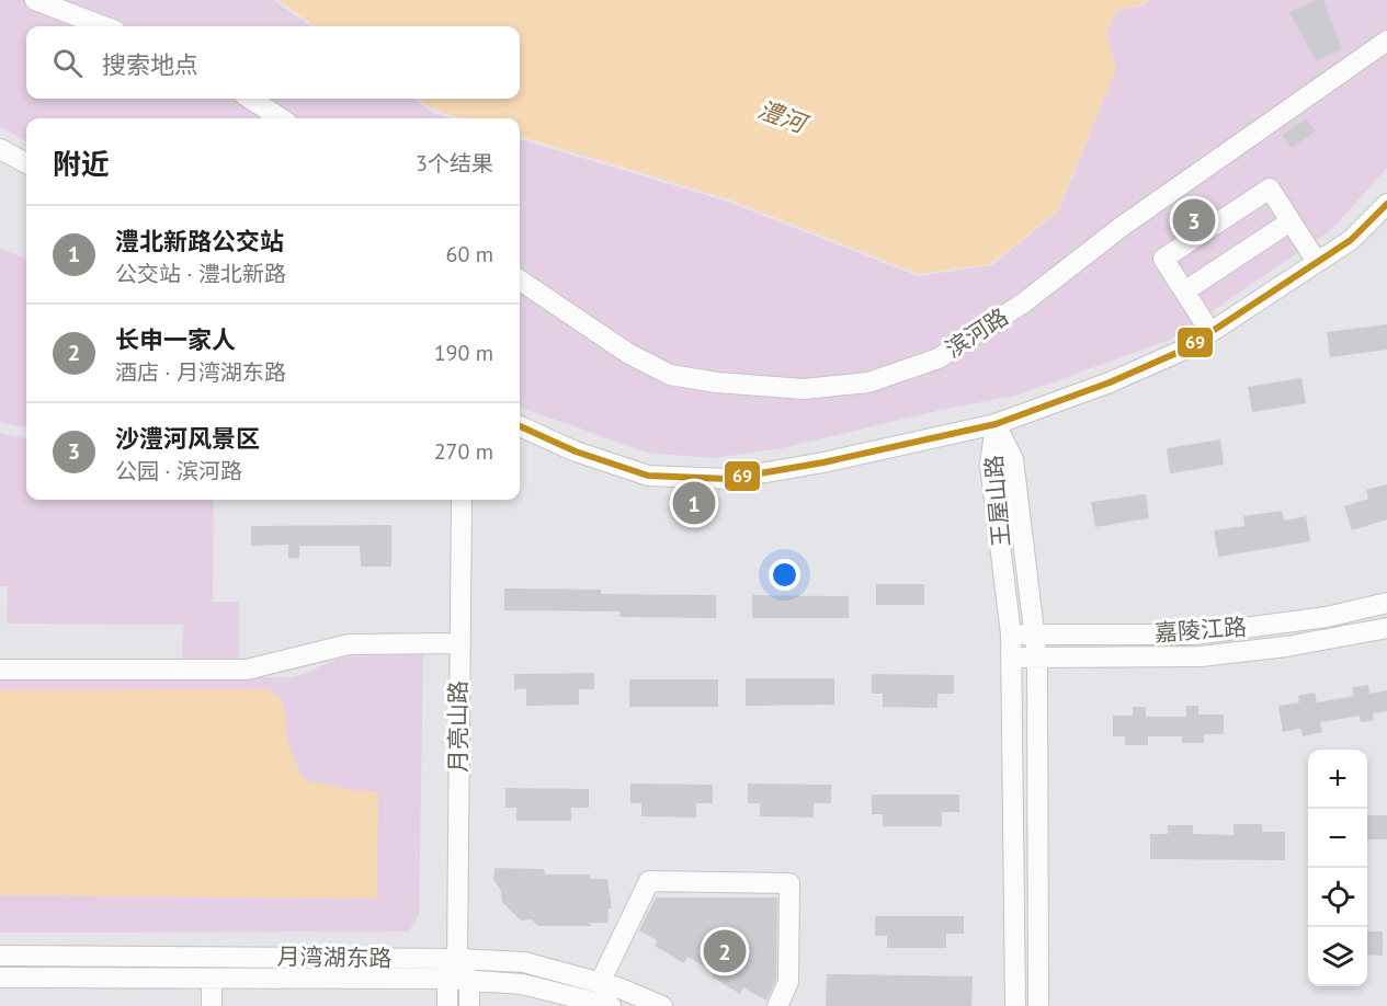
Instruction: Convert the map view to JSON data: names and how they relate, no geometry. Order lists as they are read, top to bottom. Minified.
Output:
{"streets":{"street":["滨河路","王屋山路","嘉陵江路","月亮山路","月湾湖东路"]},"crossings":[["王屋山路","嘉陵江路"],["月亮山路","月湾湖东路"]],"water":["澧河"],"lines":["transit line 69"],"page":{"search":"搜索地点","heading":["附近","3个结果"],"pins":["3","1","2"],"list":[{"mark":"1","name":"澧北新路公交站","note":"公交站 · 澧北新路","value":"60 m"},{"mark":"2","name":"长申一家人","note":"酒店 · 月湾湖东路","value":"190 m"},{"mark":"3","name":"沙澧河风景区","note":"公园 · 滨河路","value":"270 m"}],"map_buttons":["+","−"]}}
